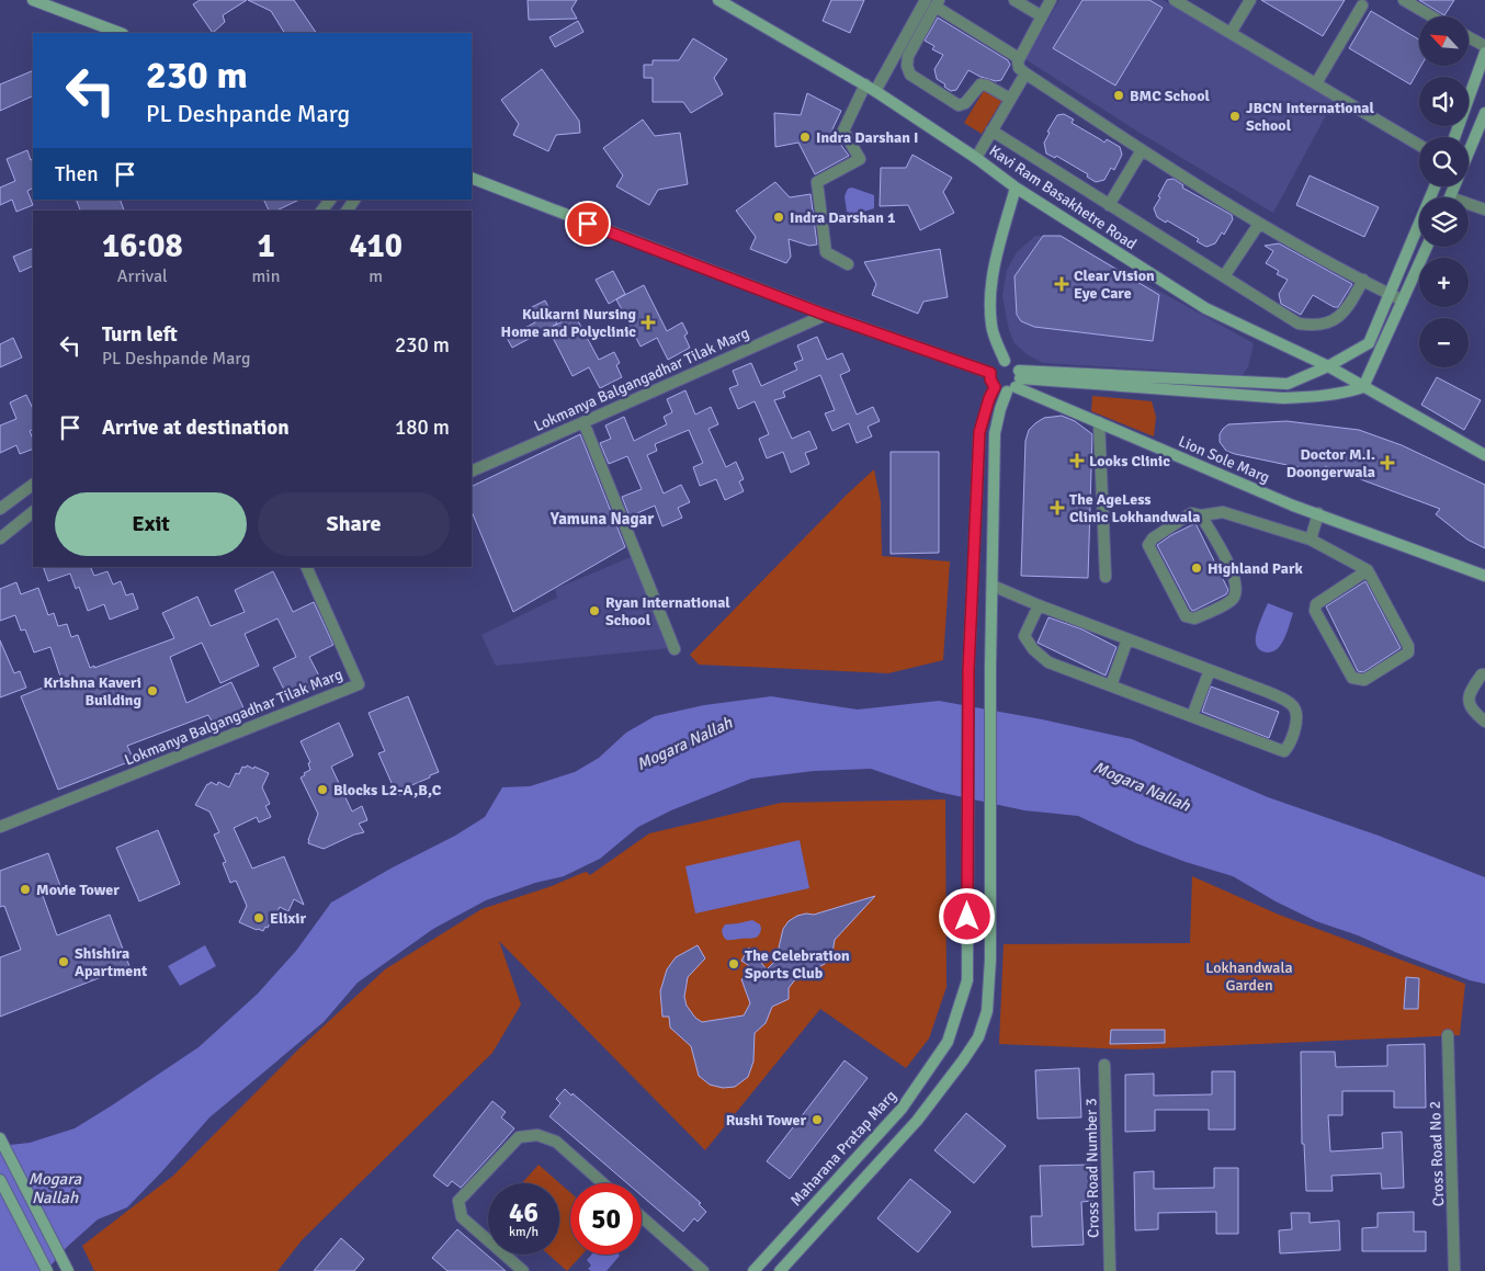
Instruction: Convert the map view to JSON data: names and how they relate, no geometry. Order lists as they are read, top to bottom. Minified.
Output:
{"streets":{"main road":["Kavi Ram Basakhetre Road","Lion Sole Marg","Maharana Pratap Marg"],"street":["Lokmanya Balgangadhar Tilak Marg","Cross Road No 2","Cross Road Number 3"]},"crossings":[["Lion Sole Marg","Maharana Pratap Marg"]],"districts":["Yamuna Nagar"],"water":["Mogara Nallah"],"parks":["Lokhandwala Garden"],"places":{"other":["BMC School","JBCN International School","Indra Darshan I","Indra Darshan 1","Highland Park","Ryan International School","Krishna Kaveri Building","Blocks L2-A,B,C","Movie Tower","Elixir","Shishira Apartment","The Celebration Sports Club","Rushi Tower"],"health":["Clear Vision Eye Care","Kulkarni Nursing Home and Polyclinic","Looks Clinic","Doctor M.I. Doongerwala","The AgeLess Clinic Lokhandwala"]},"north":"top left","page":{"map_buttons":["+","−"],"turn":["230 m","PL Deshpande Marg"],"then":"Then","eta":["16:08","Arrival","1","min","410","m"],"list":[{"name":"Turn left","note":"PL Deshpande Marg","value":"230 m"},{"name":"Arrive at destination","value":"180 m"}],"buttons":["Exit","Share"],"speed":"46 km/h","limit":"50"}}
